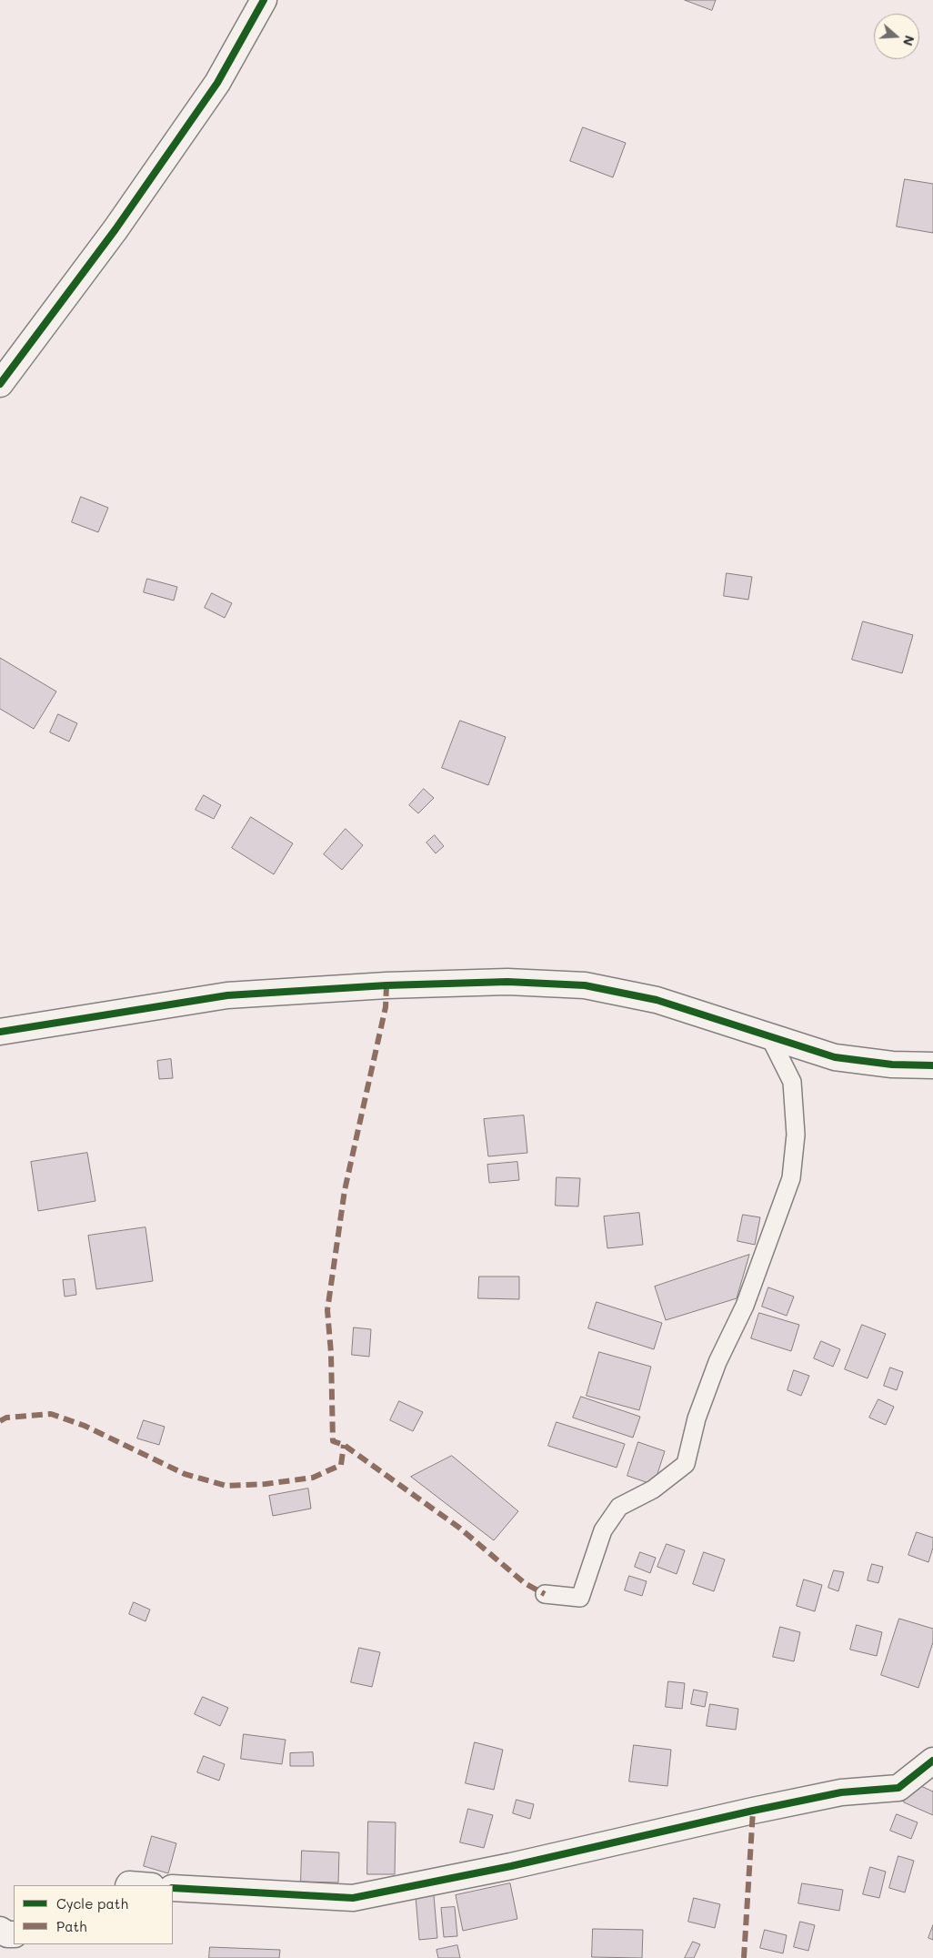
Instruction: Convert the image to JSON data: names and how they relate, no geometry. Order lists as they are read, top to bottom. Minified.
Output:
{"legend":["Cycle path","Path"],"north":"right"}
